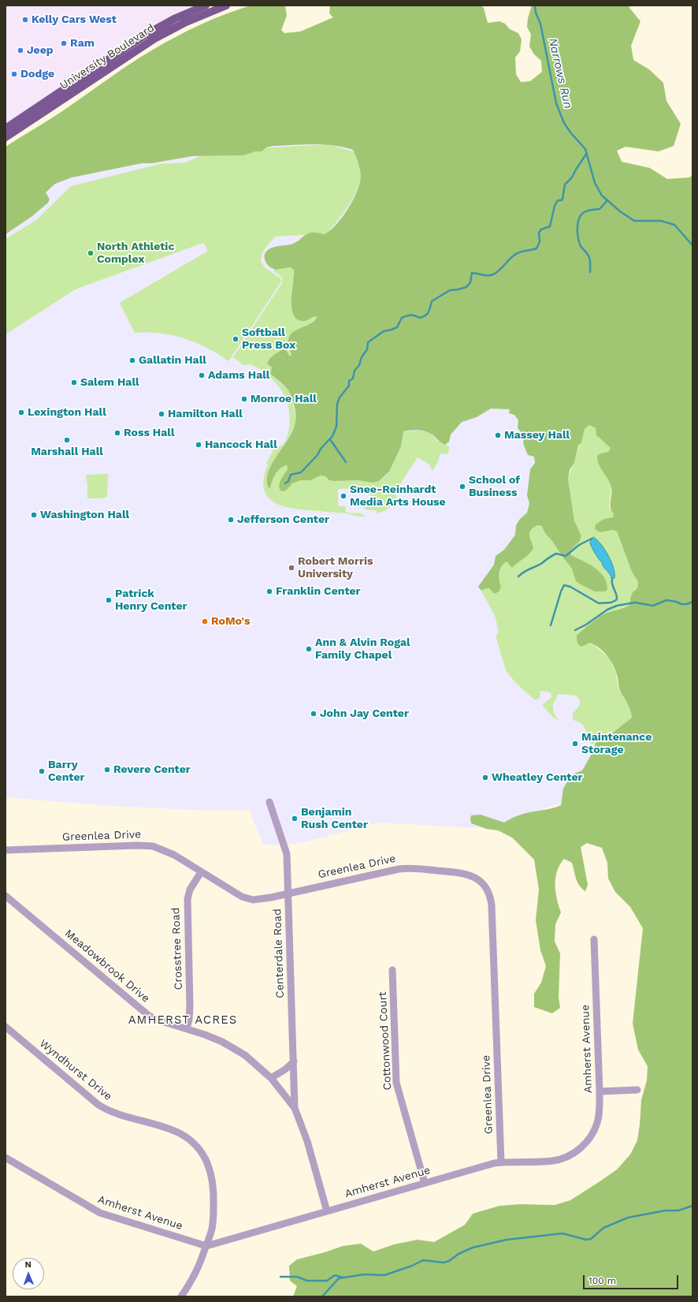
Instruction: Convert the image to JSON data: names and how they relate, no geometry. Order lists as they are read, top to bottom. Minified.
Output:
{"streets":{"main road":["University Boulevard"],"street":["Greenlea Drive","Crosstree Road","Centerdale Road","Meadowbrook Drive","Cottonwood Court","Amherst Avenue","Wyndhurst Drive"]},"crossings":[["Greenlea Drive","Crosstree Road"],["Greenlea Drive","Centerdale Road"],["Greenlea Drive","Amherst Avenue"],["Crosstree Road","Meadowbrook Drive"],["Centerdale Road","Meadowbrook Drive"],["Meadowbrook Drive","Amherst Avenue"],["Cottonwood Court","Amherst Avenue"],["Amherst Avenue","Wyndhurst Drive"]],"districts":["AMHERST ACRES"],"water":["Narrows Run"],"places":["Kelly Cars West","Ram","Jeep","Dodge","North Athletic Complex","Softball Press Box","Gallatin Hall","Adams Hall","Salem Hall","Monroe Hall","Lexington Hall","Hamilton Hall","Ross Hall","Massey Hall","Marshall Hall","Hancock Hall","School of Business","Snee-Reinhardt Media Arts House","Washington Hall","Jefferson Center","Robert Morris University","Franklin Center","Patrick Henry Center","RoMo's","Ann & Alvin Rogal Family Chapel","John Jay Center","Maintenance Storage","Revere Center","Barry Center","Wheatley Center","Benjamin Rush Center"],"scale_bar":"100 m","north":"top"}
